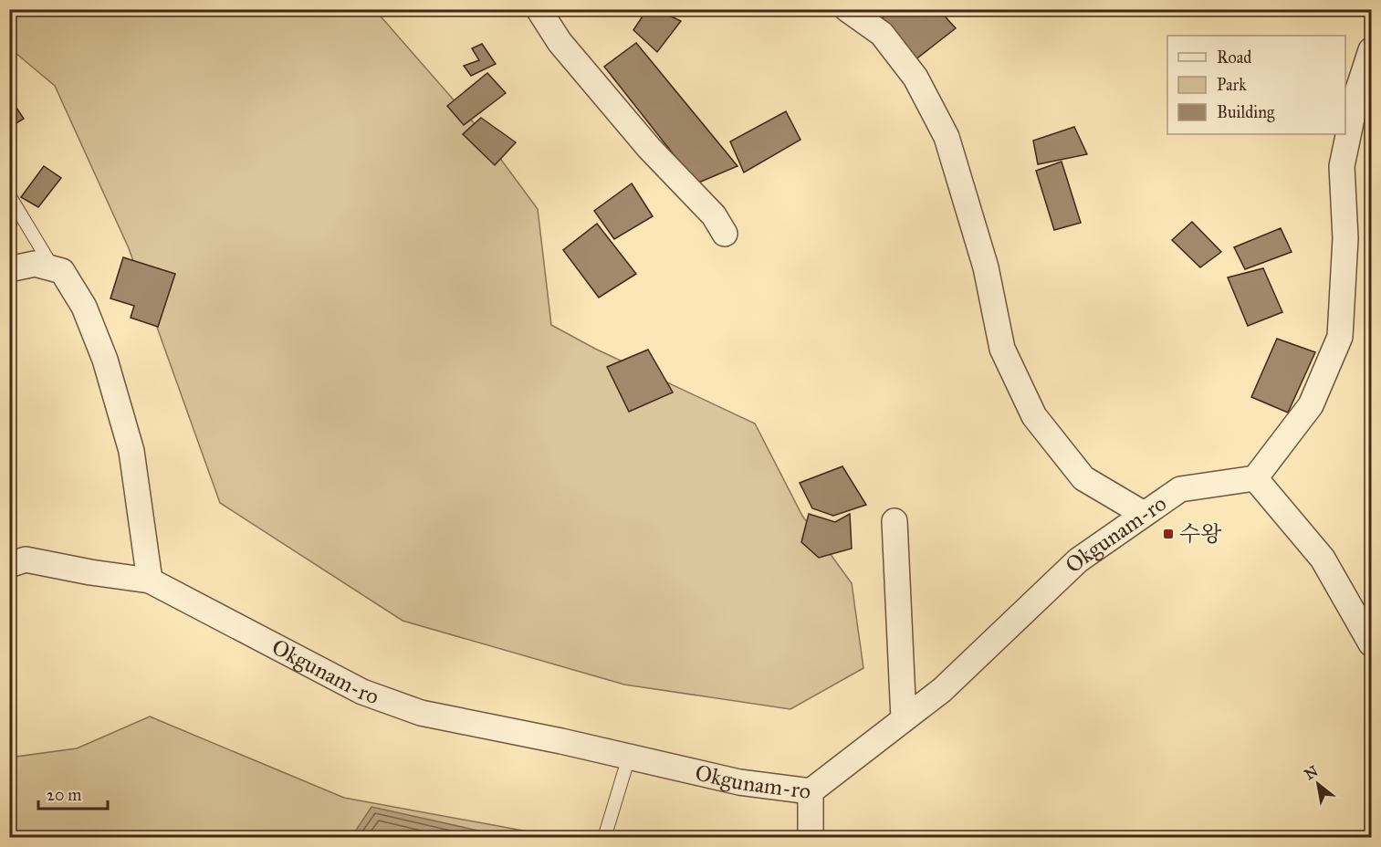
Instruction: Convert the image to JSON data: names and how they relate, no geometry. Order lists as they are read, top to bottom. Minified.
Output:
{"streets":{"street":["Okgunam-ro"]},"places":{"transit":["수왕"]},"legend":["Road","Park","Building"],"scale_bar":"20 m","north":"top left"}
